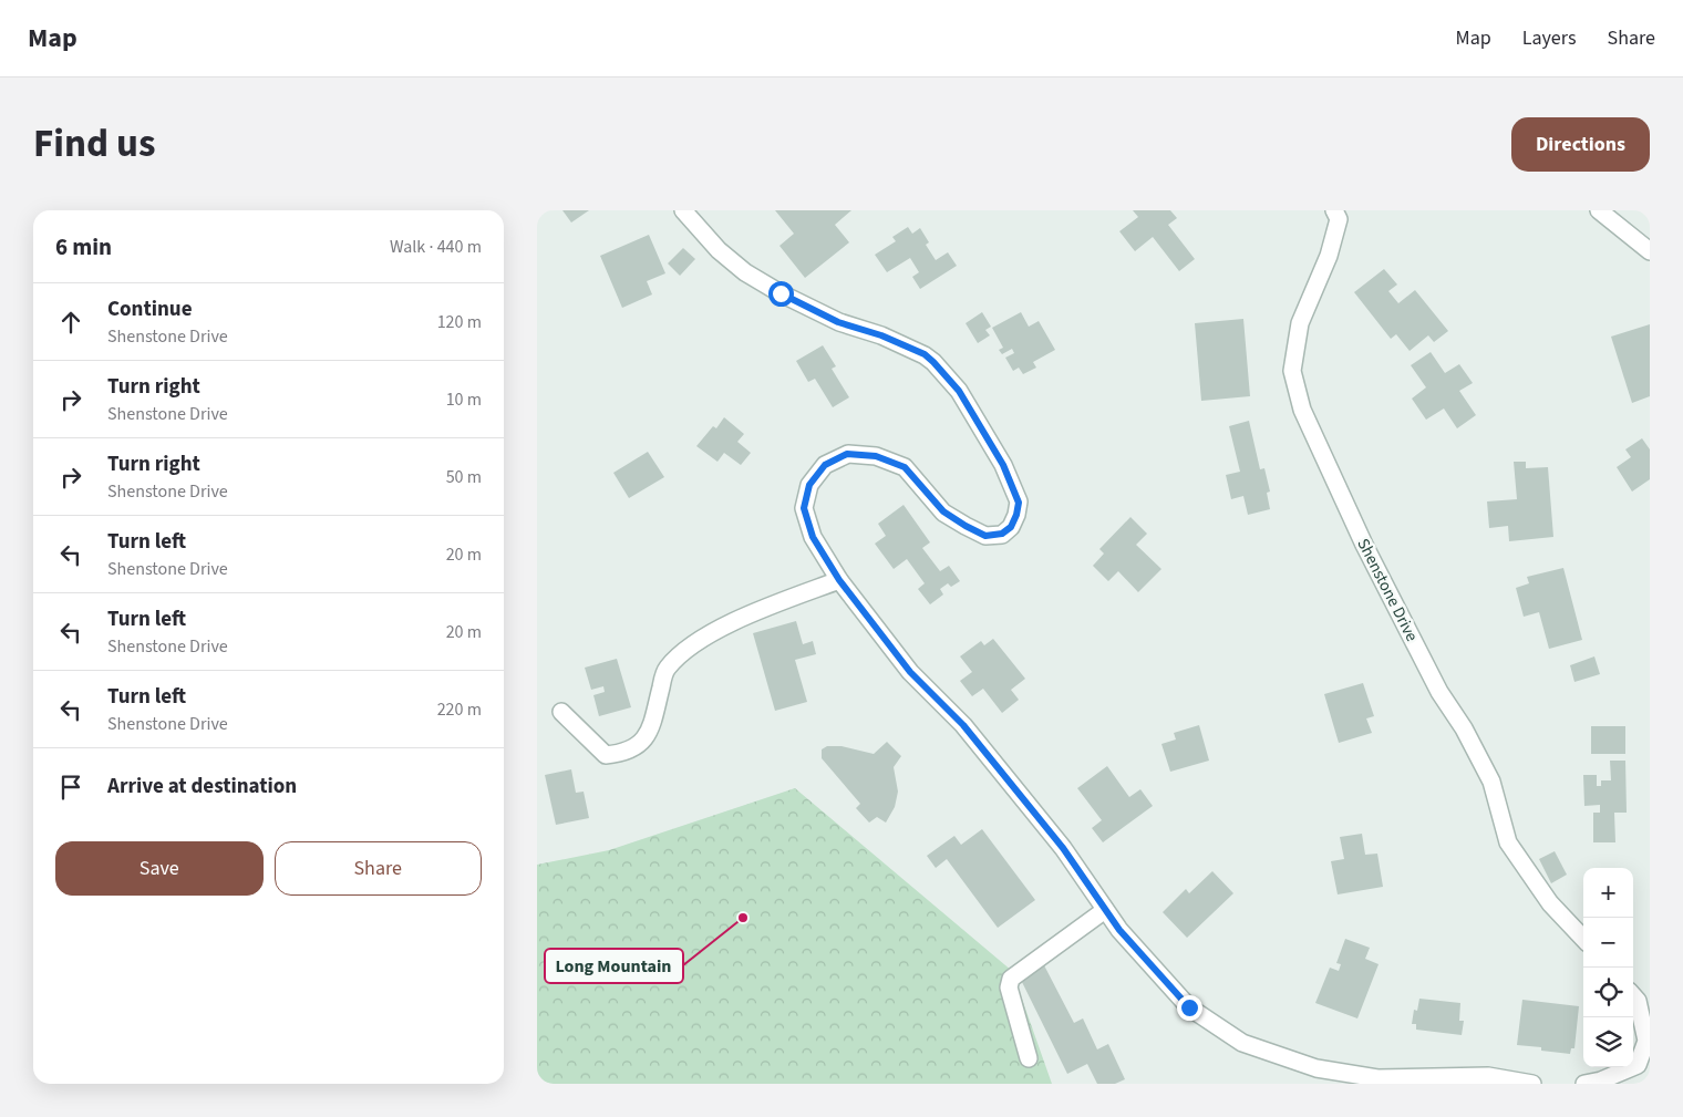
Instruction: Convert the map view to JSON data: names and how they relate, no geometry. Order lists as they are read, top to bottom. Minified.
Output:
{"streets":{"street":["Shenstone Drive"]},"places":["Long Mountain"],"page":{"header":"Map","nav":["Map","Layers","Share"],"title":"Find us","buttons":["Directions",["Save","Share"]],"heading":["6 min","Walk · 440 m"],"list":[["Continue","Shenstone Drive","120 m"],["Turn right","Shenstone Drive","10 m"],["Turn right","Shenstone Drive","50 m"],["Turn left","Shenstone Drive","20 m"],["Turn left","Shenstone Drive","20 m"],["Turn left","Shenstone Drive","220 m"],"Arrive at destination"],"map_buttons":["+","−"]}}
